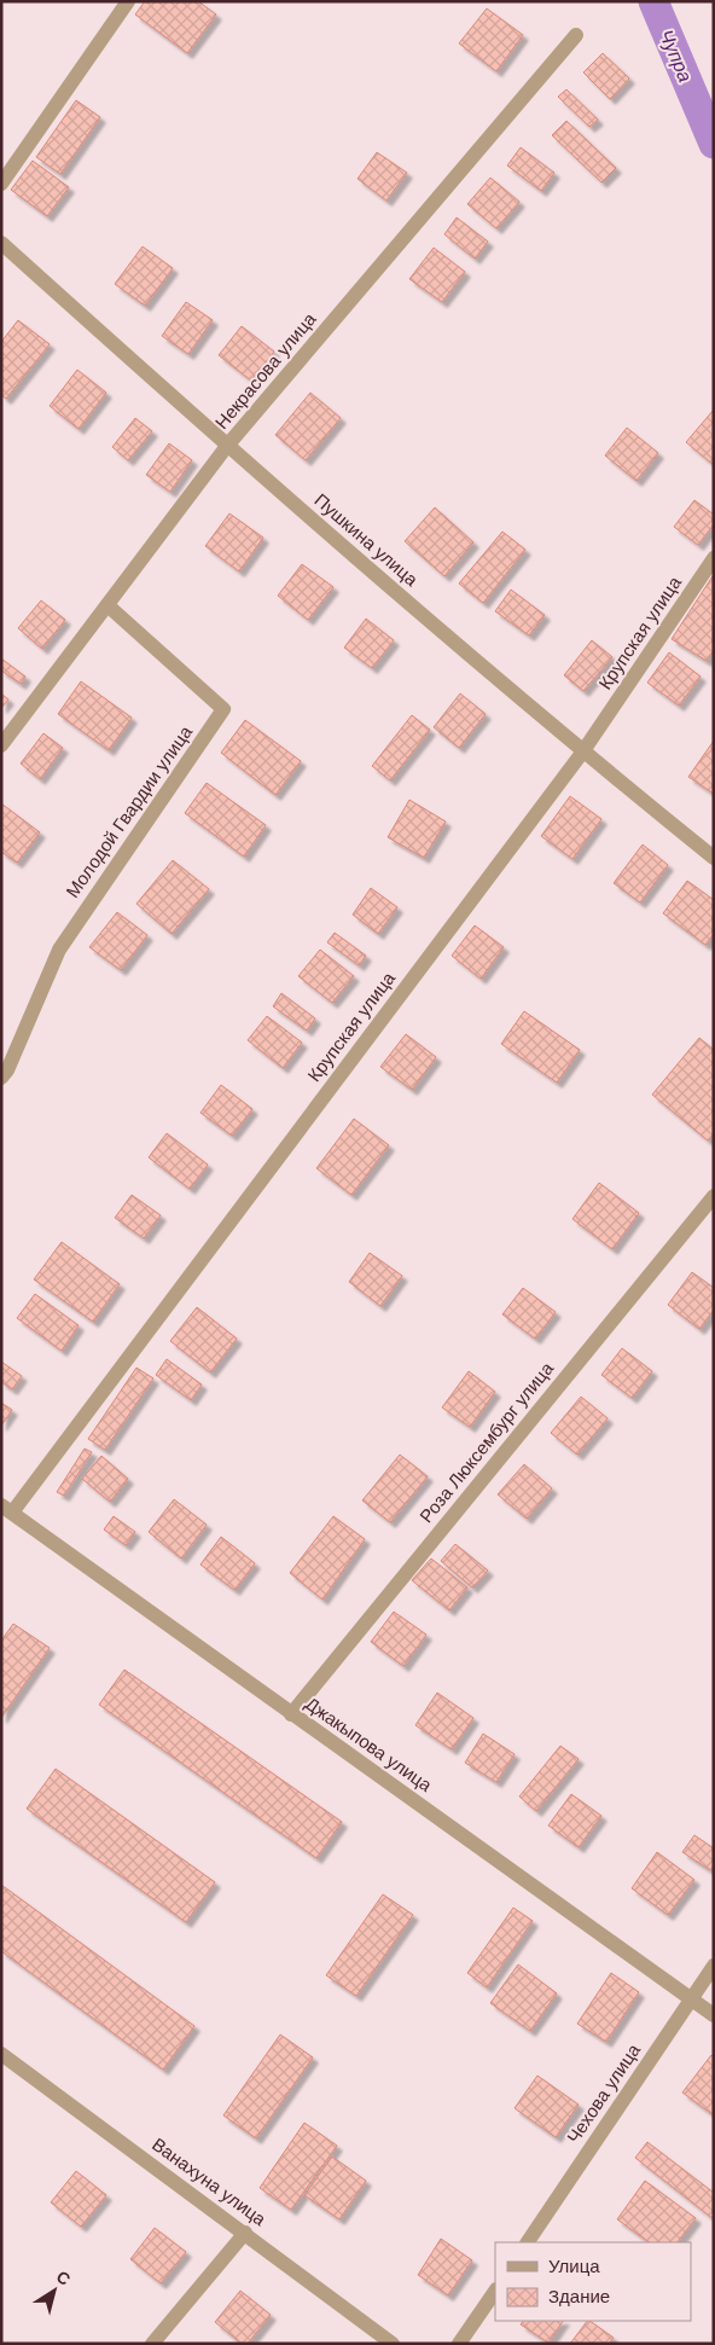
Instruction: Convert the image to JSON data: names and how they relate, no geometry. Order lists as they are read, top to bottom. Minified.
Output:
{"streets":{"street":["Некрасова улица","Пушкина улица","Крупская улица","Молодой Гвардии улица","Роза Люксембург улица","Джакыпова улица","Чехова улица","Ванахуна улица"]},"crossings":[["Некрасова улица","Пушкина улица"],["Некрасова улица","Молодой Гвардии улица"],["Пушкина улица","Крупская улица"],["Крупская улица","Джакыпова улица"],["Роза Люксембург улица","Джакыпова улица"],["Джакыпова улица","Чехова улица"]],"water":["Чупра"],"legend":["Улица","Здание"],"north":"top right"}
